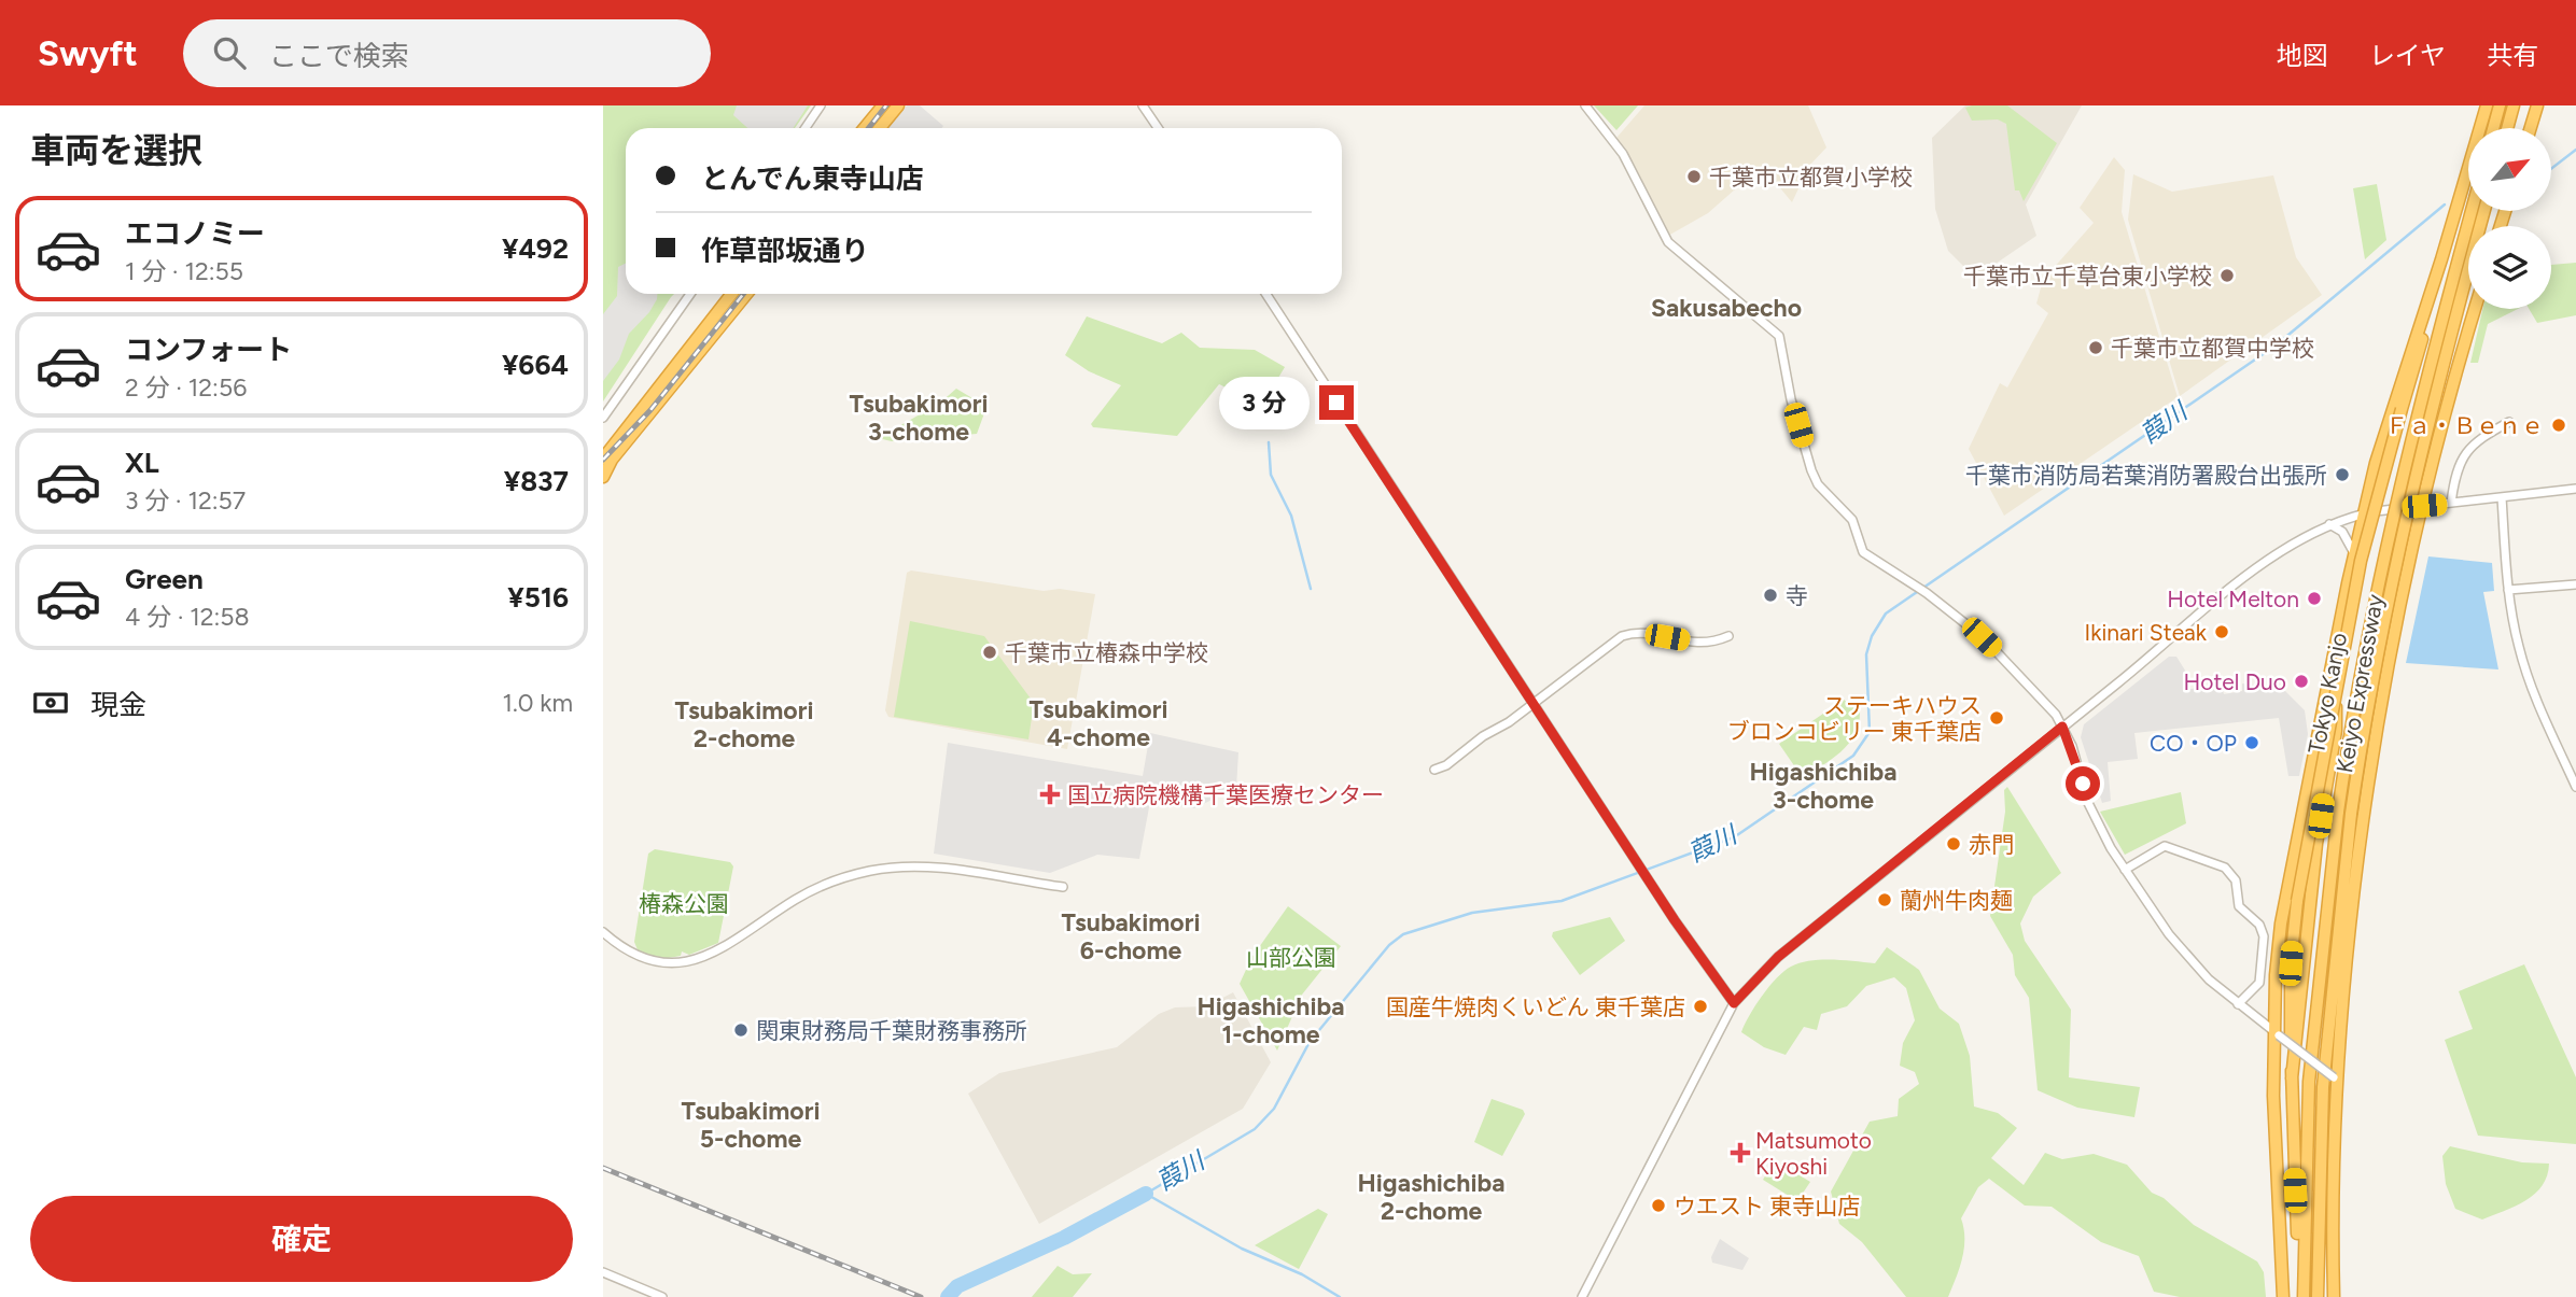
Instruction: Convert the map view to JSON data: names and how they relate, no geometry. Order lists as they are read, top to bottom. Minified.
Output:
{"streets":{"highway":["Keiyo Expressway","Tokyo Kanjo"]},"districts":["Sakusabecho","Tsubakimori 3-chome","Tsubakimori 4-chome","Tsubakimori 2-chome","Higashichiba 3-chome","Tsubakimori 6-chome","Higashichiba 1-chome","Tsubakimori 5-chome","Higashichiba 2-chome"],"water":["葭川"],"parks":["椿森公園","山部公園"],"places":{"other":["千葉市立都賀小学校","千葉市立千草台東小学校","千葉市立都賀中学校","Ｆａ・Ｂｅｎｅ","千葉市消防局若葉消防署殿台出張所","寺","Hotel Melton","Ikinari Steak","千葉市立椿森中学校","Hotel Duo","ステーキハウス ブロンコビリー 東千葉店","CO・OP","赤門","蘭州牛肉麺","国産牛焼肉くいどん 東千葉店","関東財務局千葉財務事務所","ウエスト 東寺山店"],"health":["国立病院機構千葉医療センター","Matsumoto Kiyoshi"]},"north":"top right","page":{"header":"Swyft","search":"ここで検索","nav":["地図","レイヤ","共有"],"heading":"車両を選択","banner":["とんでん東寺山店","作草部坂通り"],"list":[{"name":"エコノミー","note":"1 分 · 12:55","value":"¥492"},{"name":"コンフォート","note":"2 分 · 12:56","value":"¥664"},{"name":"XL","note":"3 分 · 12:57","value":"¥837"},{"name":"Green","note":"4 分 · 12:58","value":"¥516"}],"bubble":"3 分","pay":["現金","1.0 km"],"buttons":"確定"}}
